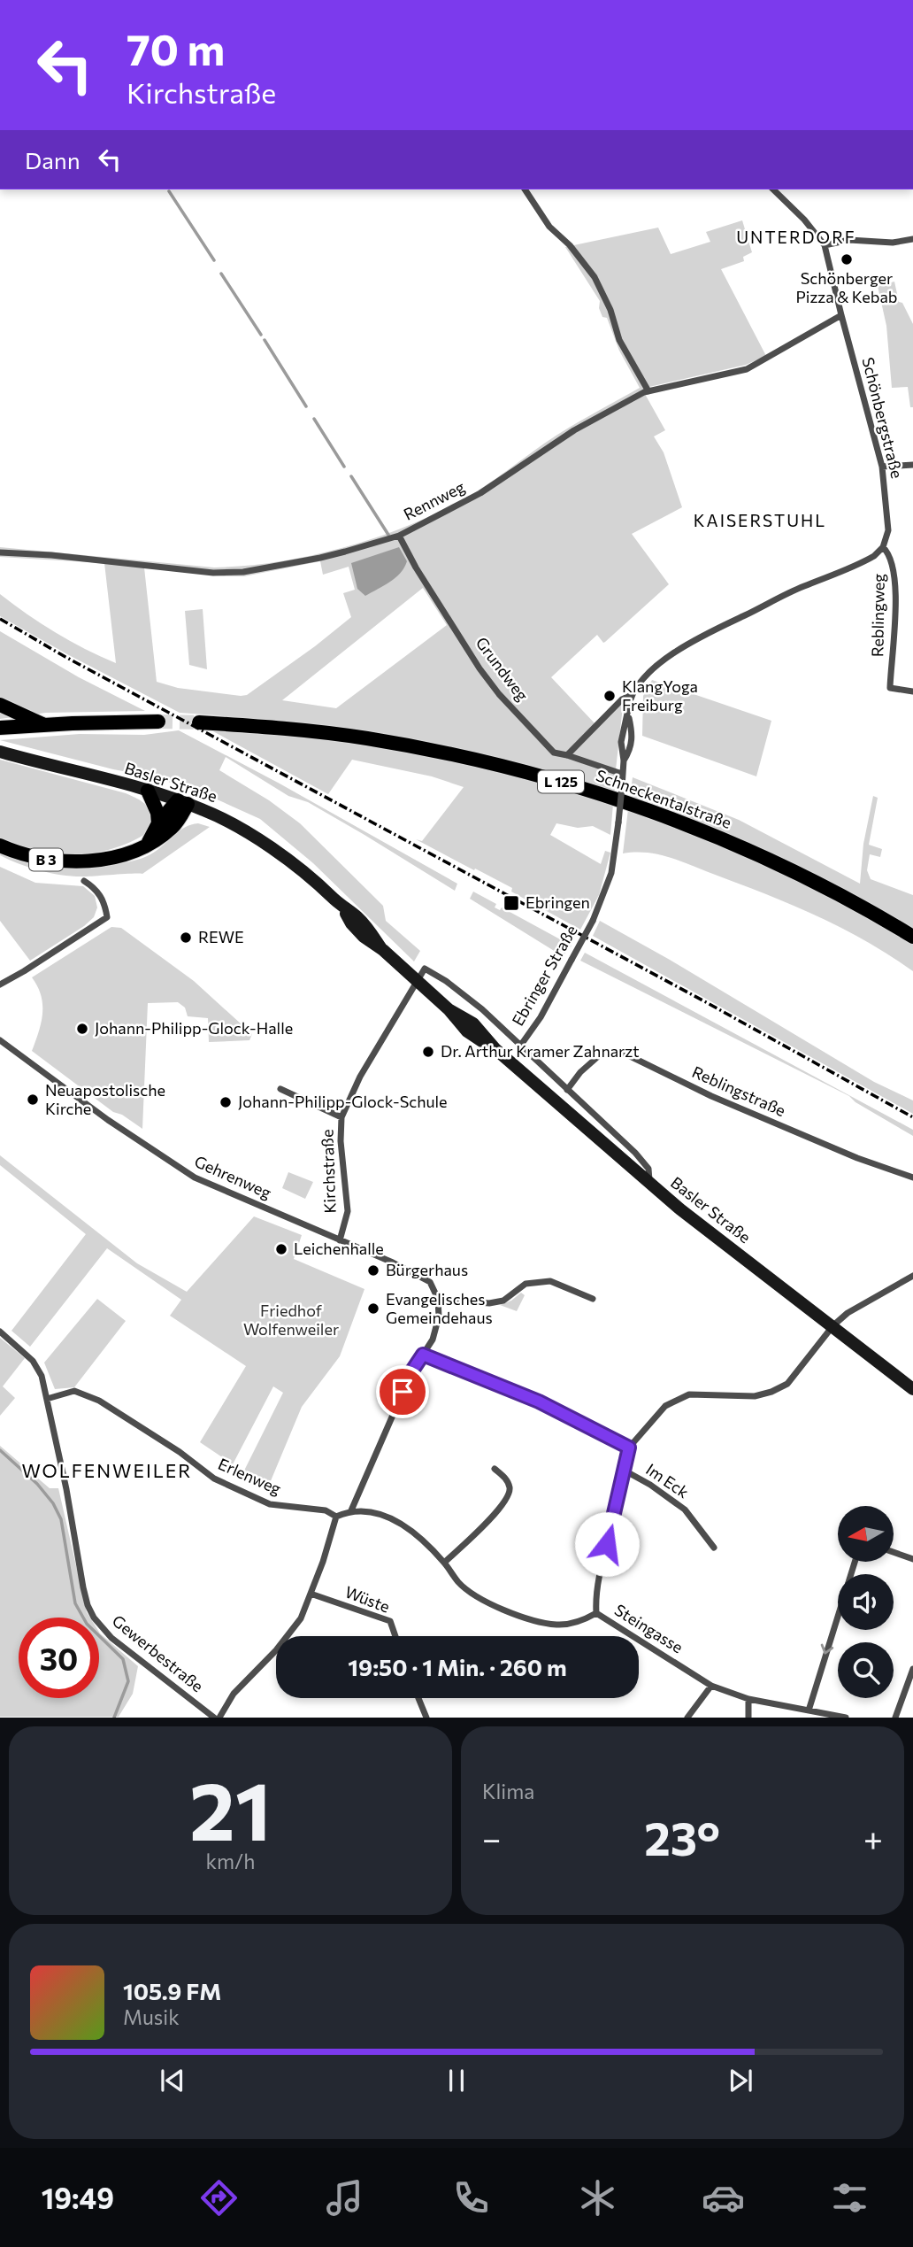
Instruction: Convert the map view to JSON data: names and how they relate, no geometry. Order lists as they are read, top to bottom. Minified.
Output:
{"streets":{"main road":["L 125","Basler Straße","Schneckentalstraße","B 3"],"street":["Schönbergstraße","Rennweg","Reblingweg","Grundweg","Ebringer Straße","Reblingstraße","Kirchstraße","Gehrenweg","Erlenweg","Im Eck","Wüste","Steingasse","Gewerbestraße"]},"crossings":[["Schönbergstraße","Rennweg"],["Schönbergstraße","Reblingweg"],["Rennweg","Grundweg"],["Grundweg","Ebringer Straße"],["Basler Straße","B 3"],["Basler Straße","Ebringer Straße"],["Basler Straße","Kirchstraße"],["Ebringer Straße","Kirchstraße"],["Kirchstraße","Gehrenweg"],["Erlenweg","Gewerbestraße"],["Im Eck","Steingasse"]],"districts":["UNTERDORF","KAISERSTUHL","WOLFENWEILER"],"parks":["Friedhof Wolfenweiler"],"places":{"other":["Schönberger Pizza & Kebab","KlangYoga Freiburg","REWE","Johann-Philipp-Glock-Halle","Dr. Arthur Kramer Zahnarzt","Neuapostolische Kirche","Johann-Philipp-Glock-Schule","Leichenhalle","Bürgerhaus","Evangelisches Gemeindehaus"],"transit":["Ebringen"]},"north":"left","page":{"turn":["70 m","Kirchstraße"],"then":"Dann","limit":"30","trip":"19:50 · 1 Min. · 260 m","tile":[["21","km/h"],"Klima"],"heat":["−","23°","+"],"song":["105.9 FM","Musik"],"tabs":"19:49"}}
